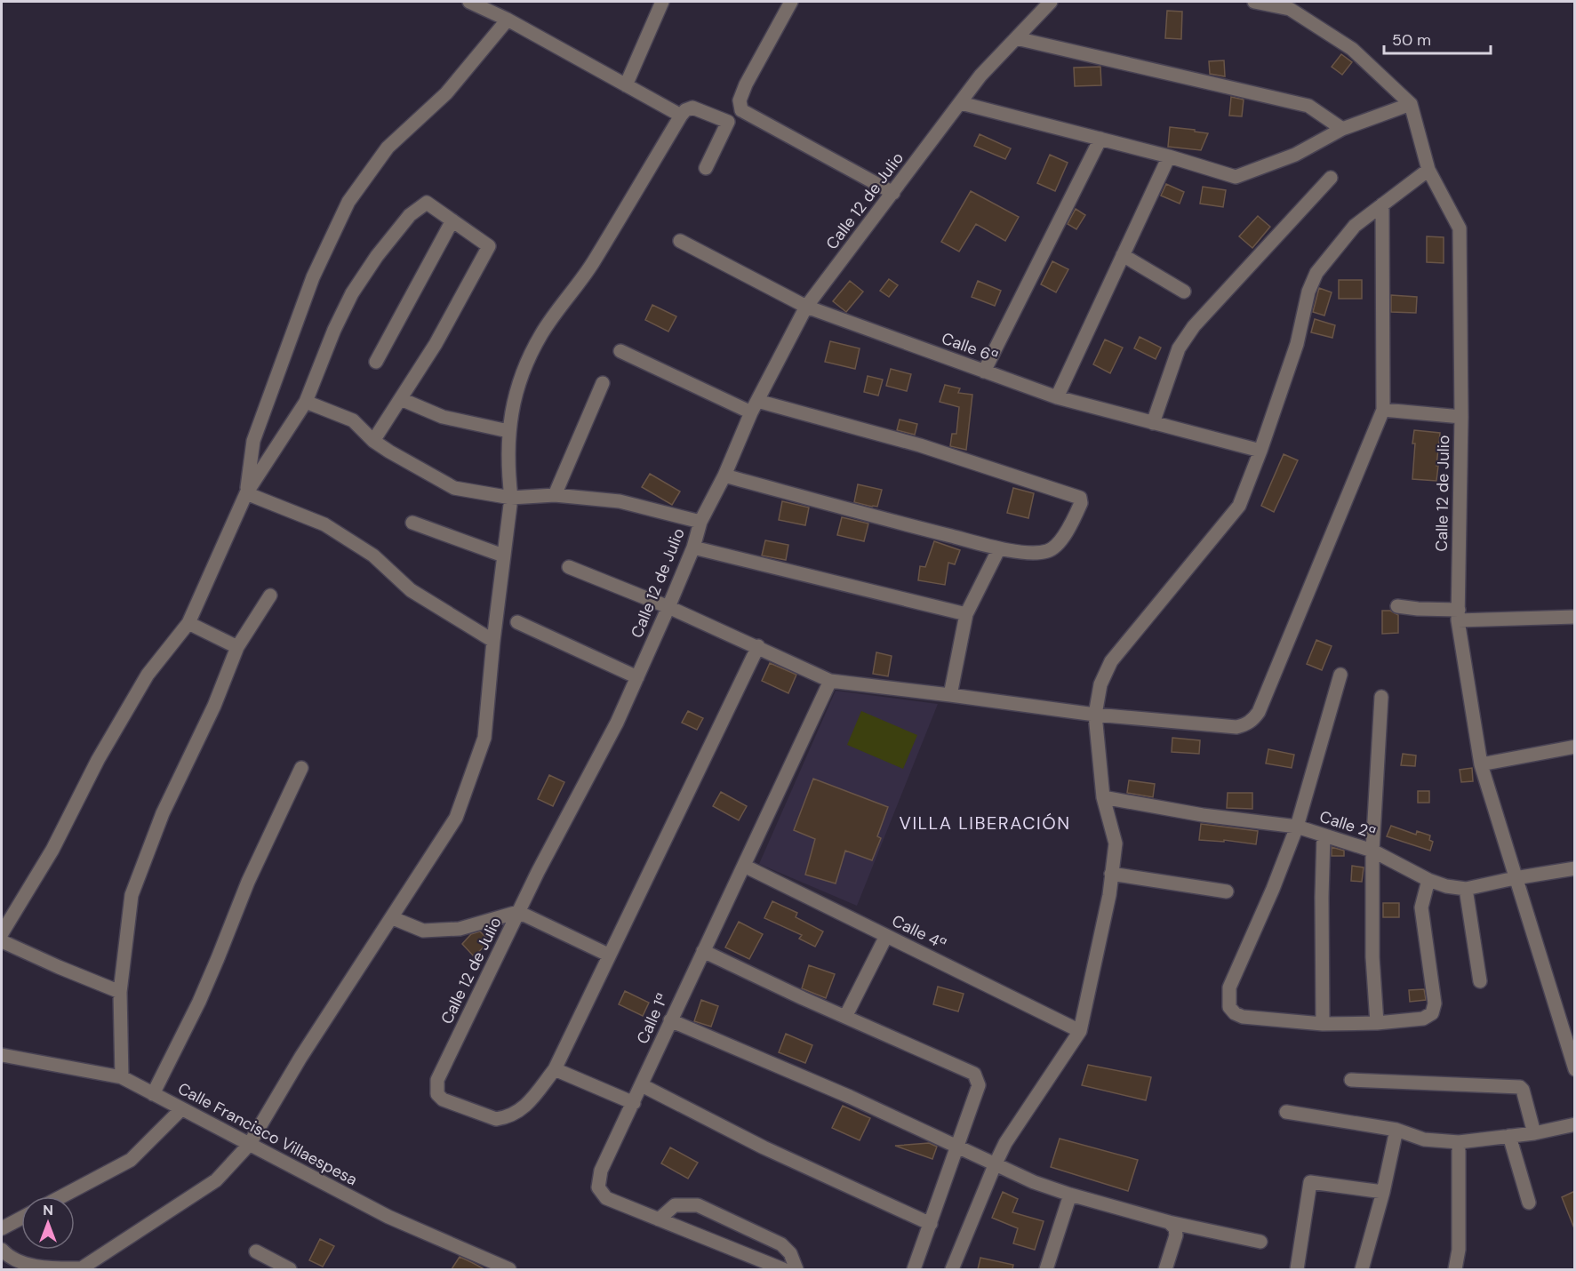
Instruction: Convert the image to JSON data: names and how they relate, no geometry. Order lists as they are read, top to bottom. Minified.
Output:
{"streets":{"street":["Calle 12 de Julio","Calle 6ª","Calle 2ª","Calle 4ª","Calle 1ª","Calle Francisco Villaespesa"]},"crossings":[["Calle 12 de Julio","Calle 6ª"],["Calle 12 de Julio","Calle 2ª"],["Calle 4ª","Calle 1ª"]],"districts":["VILLA LIBERACIÓN"],"scale_bar":"50 m","north":"top"}
